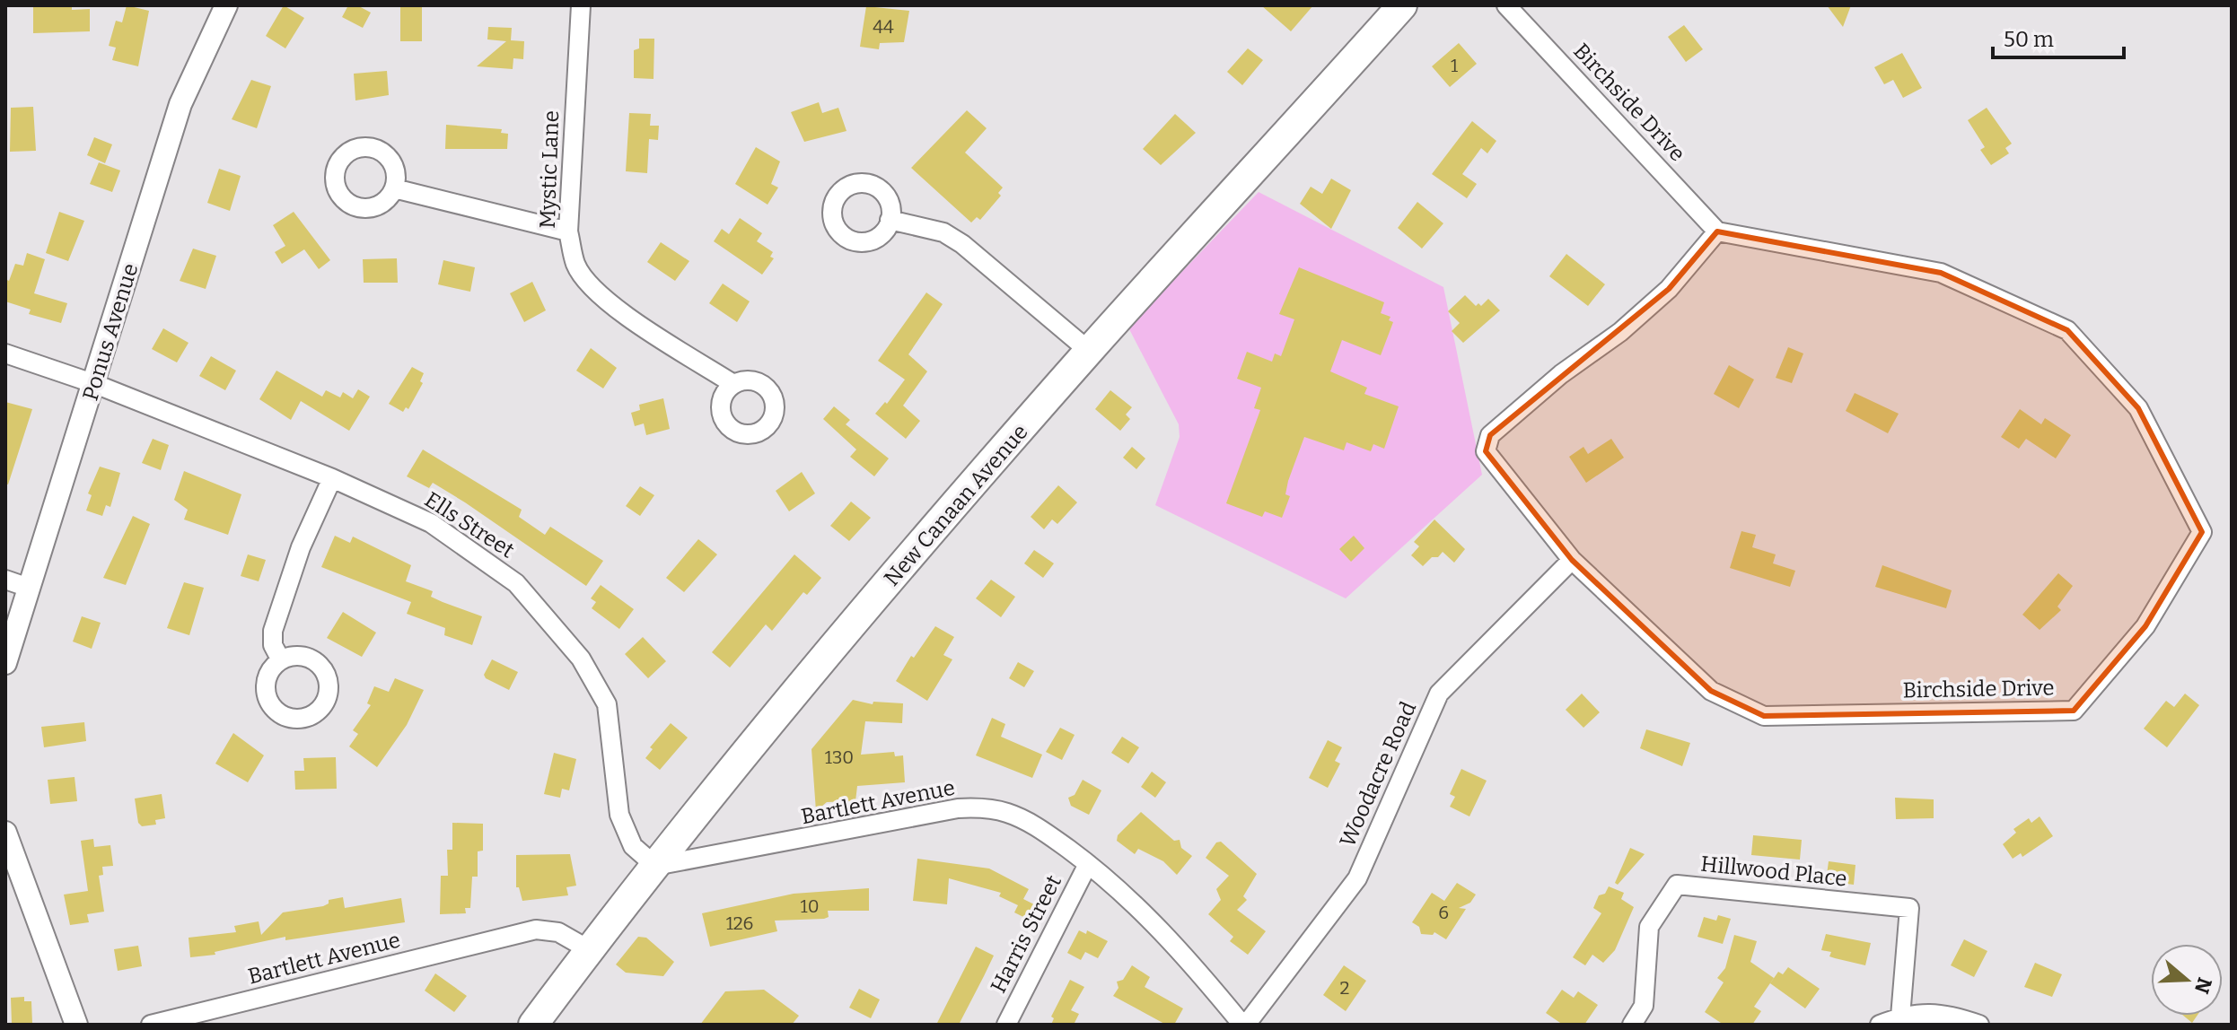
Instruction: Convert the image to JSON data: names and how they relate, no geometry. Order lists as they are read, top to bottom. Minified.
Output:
{"streets":{"main road":["New Canaan Avenue"],"street":["Birchside Drive","Mystic Lane","Ponus Avenue","Ells Street","Woodacre Road","Bartlett Avenue","Hillwood Place","Harris Street"]},"crossings":[["Birchside Drive","Woodacre Road"],["Ponus Avenue","Ells Street"],["New Canaan Avenue","Ells Street"],["New Canaan Avenue","Bartlett Avenue"],["Ells Street","Bartlett Avenue"],["Woodacre Road","Bartlett Avenue"],["Bartlett Avenue","Harris Street"]],"house_numbers":["44","1","130","10","6","126","2"],"scale_bar":"50 m","north":"right"}
